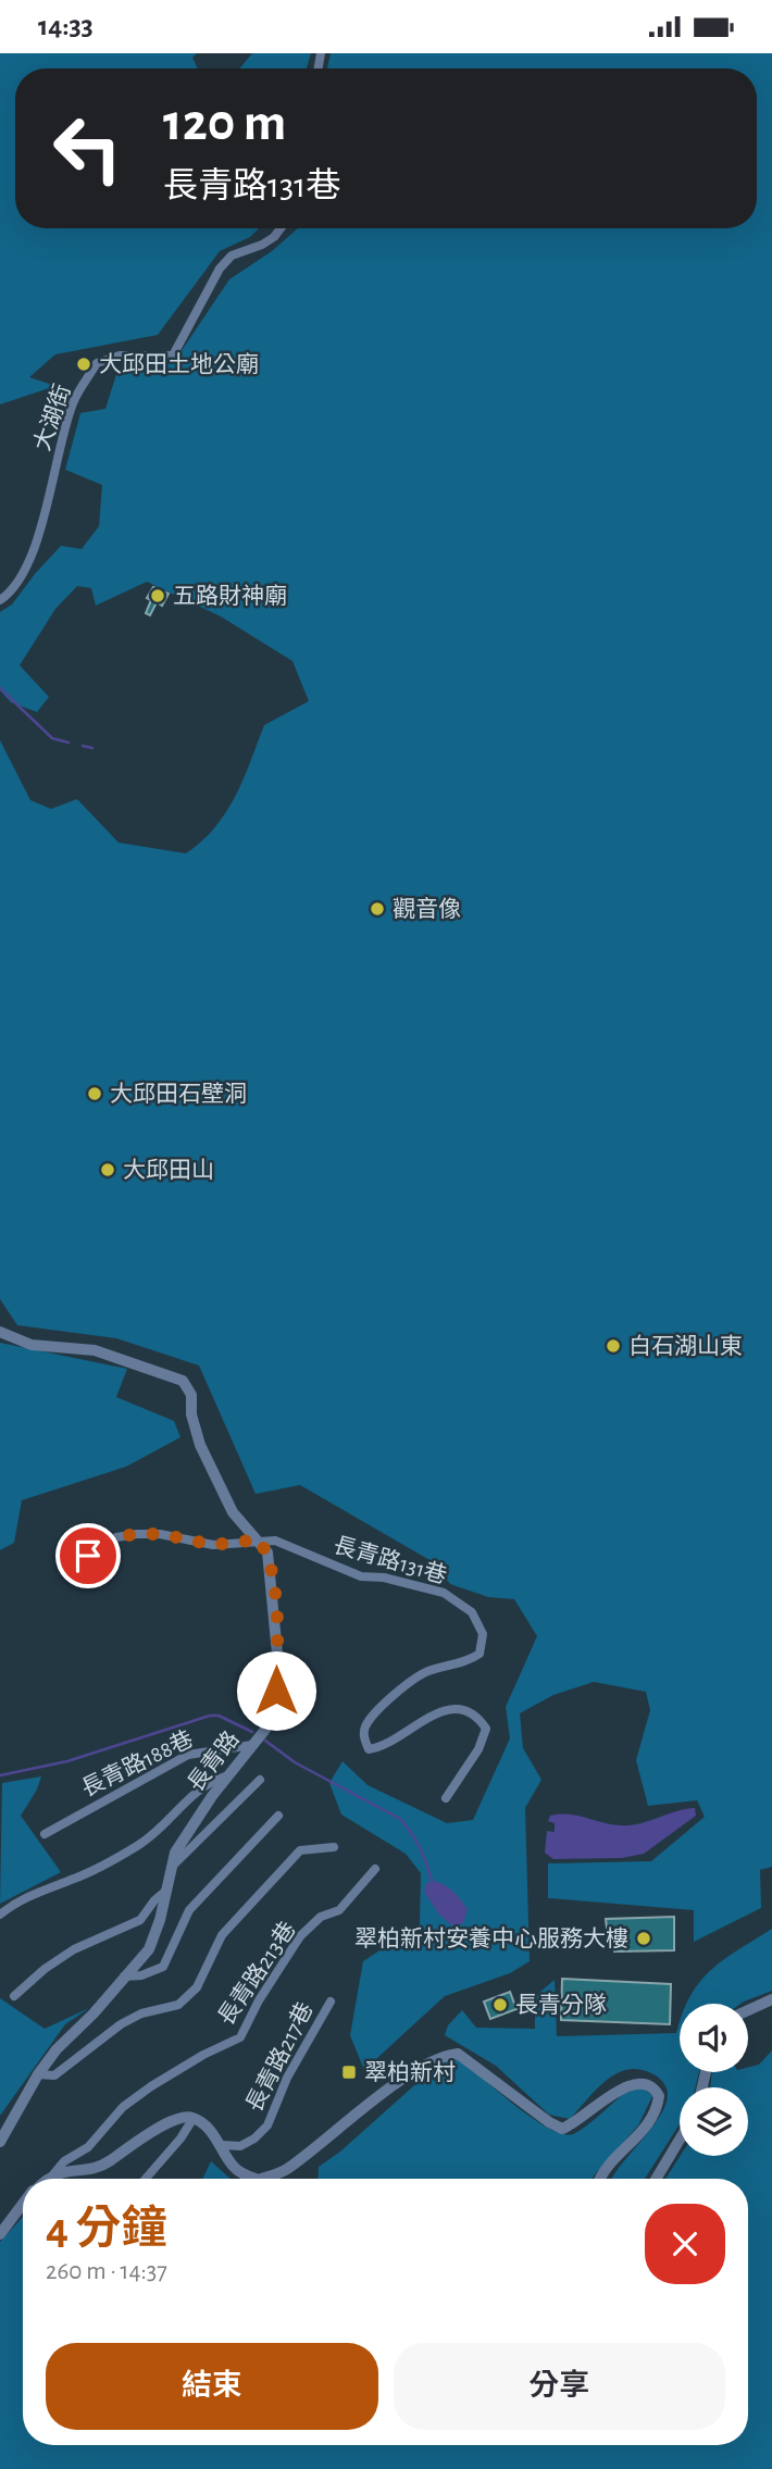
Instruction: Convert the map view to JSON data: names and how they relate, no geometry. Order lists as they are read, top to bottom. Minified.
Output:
{"streets":{"street":["大湖街","長青路131巷","長青路","長青路188巷","長青路213巷","長青路217巷"]},"crossings":[["長青路131巷","長青路"],["長青路","長青路188巷"]],"places":{"other":["大邱田土地公廟","五路財神廟","觀音像","大邱田石壁洞","大邱田山","白石湖山東","翠柏新村安養中心服務大樓","長青分隊"],"transit":["翠柏新村"]},"page":{"status":"14:33","turn":["120 m","長青路131巷"],"heading":["4 分鐘","260 m · 14:37"],"buttons":["結束","分享"]}}
